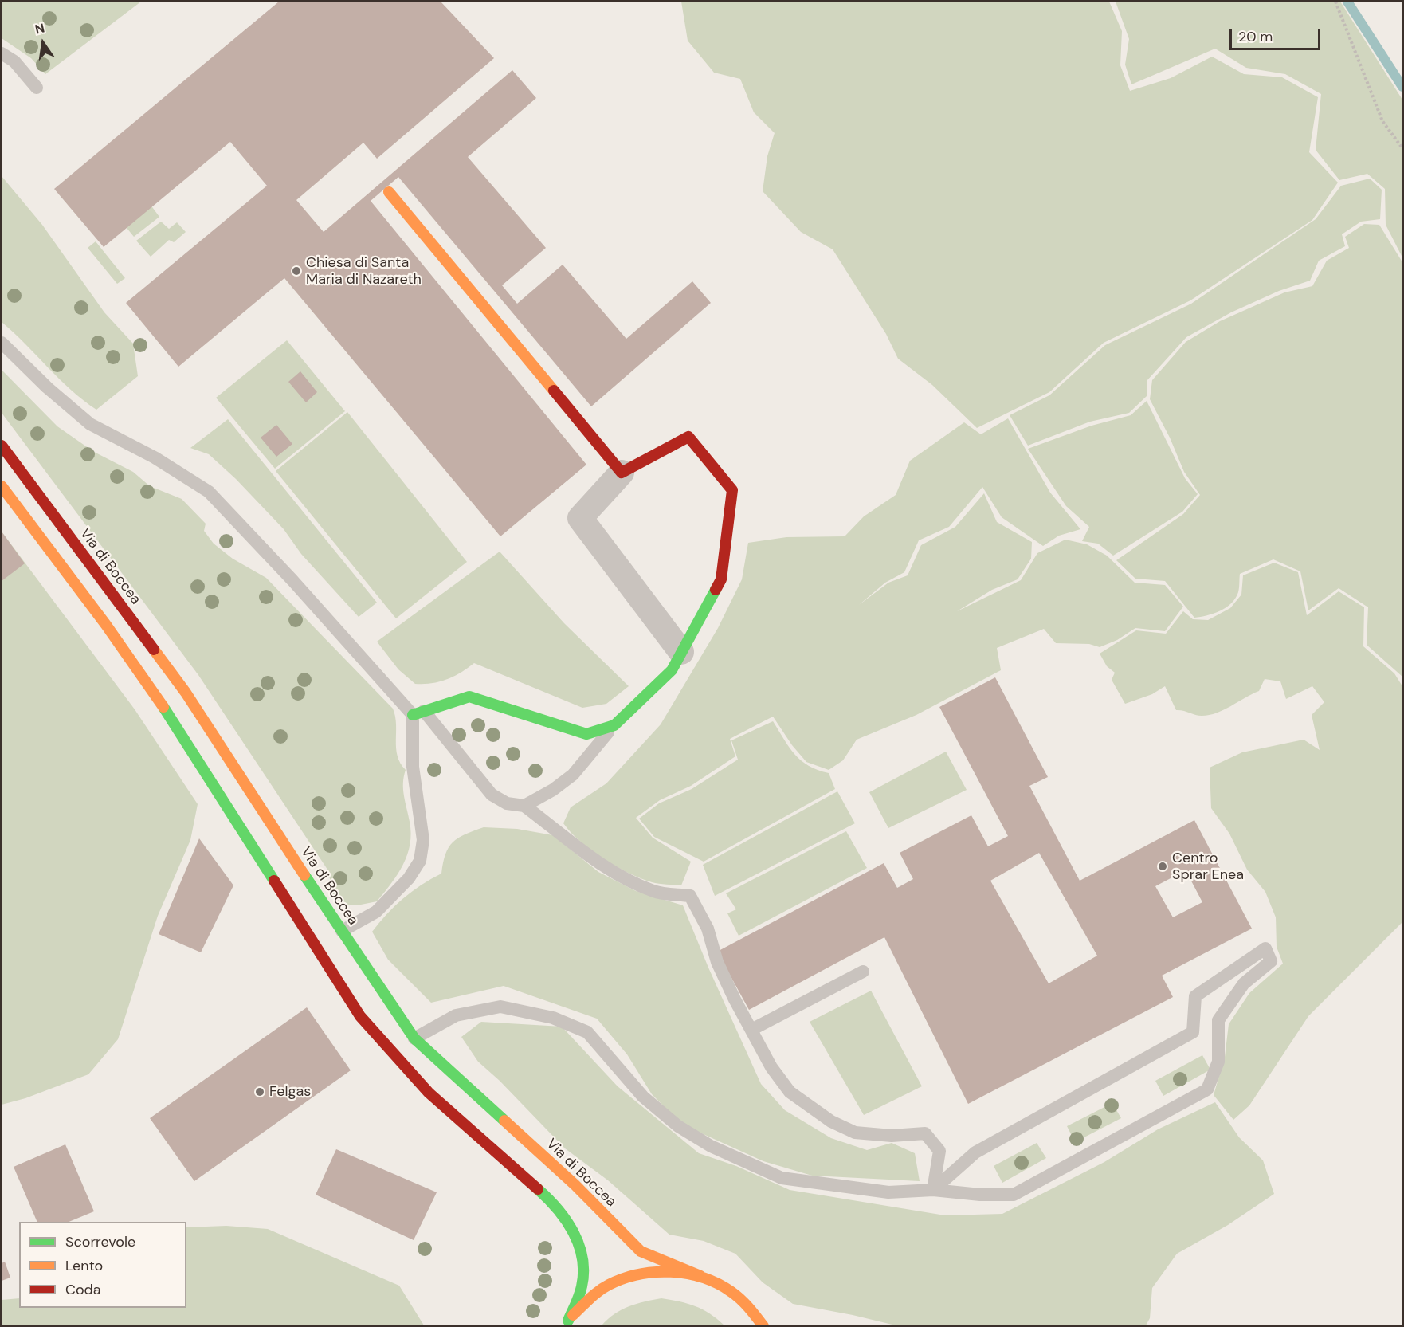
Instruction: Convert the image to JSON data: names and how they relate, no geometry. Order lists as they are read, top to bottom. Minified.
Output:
{"streets":{"main road":["Via di Boccea"]},"places":["Chiesa di Santa Maria di Nazareth","Centro Sprar Enea","Felgas"],"legend":["Scorrevole","Lento","Coda"],"scale_bar":"20 m","north":"top"}
